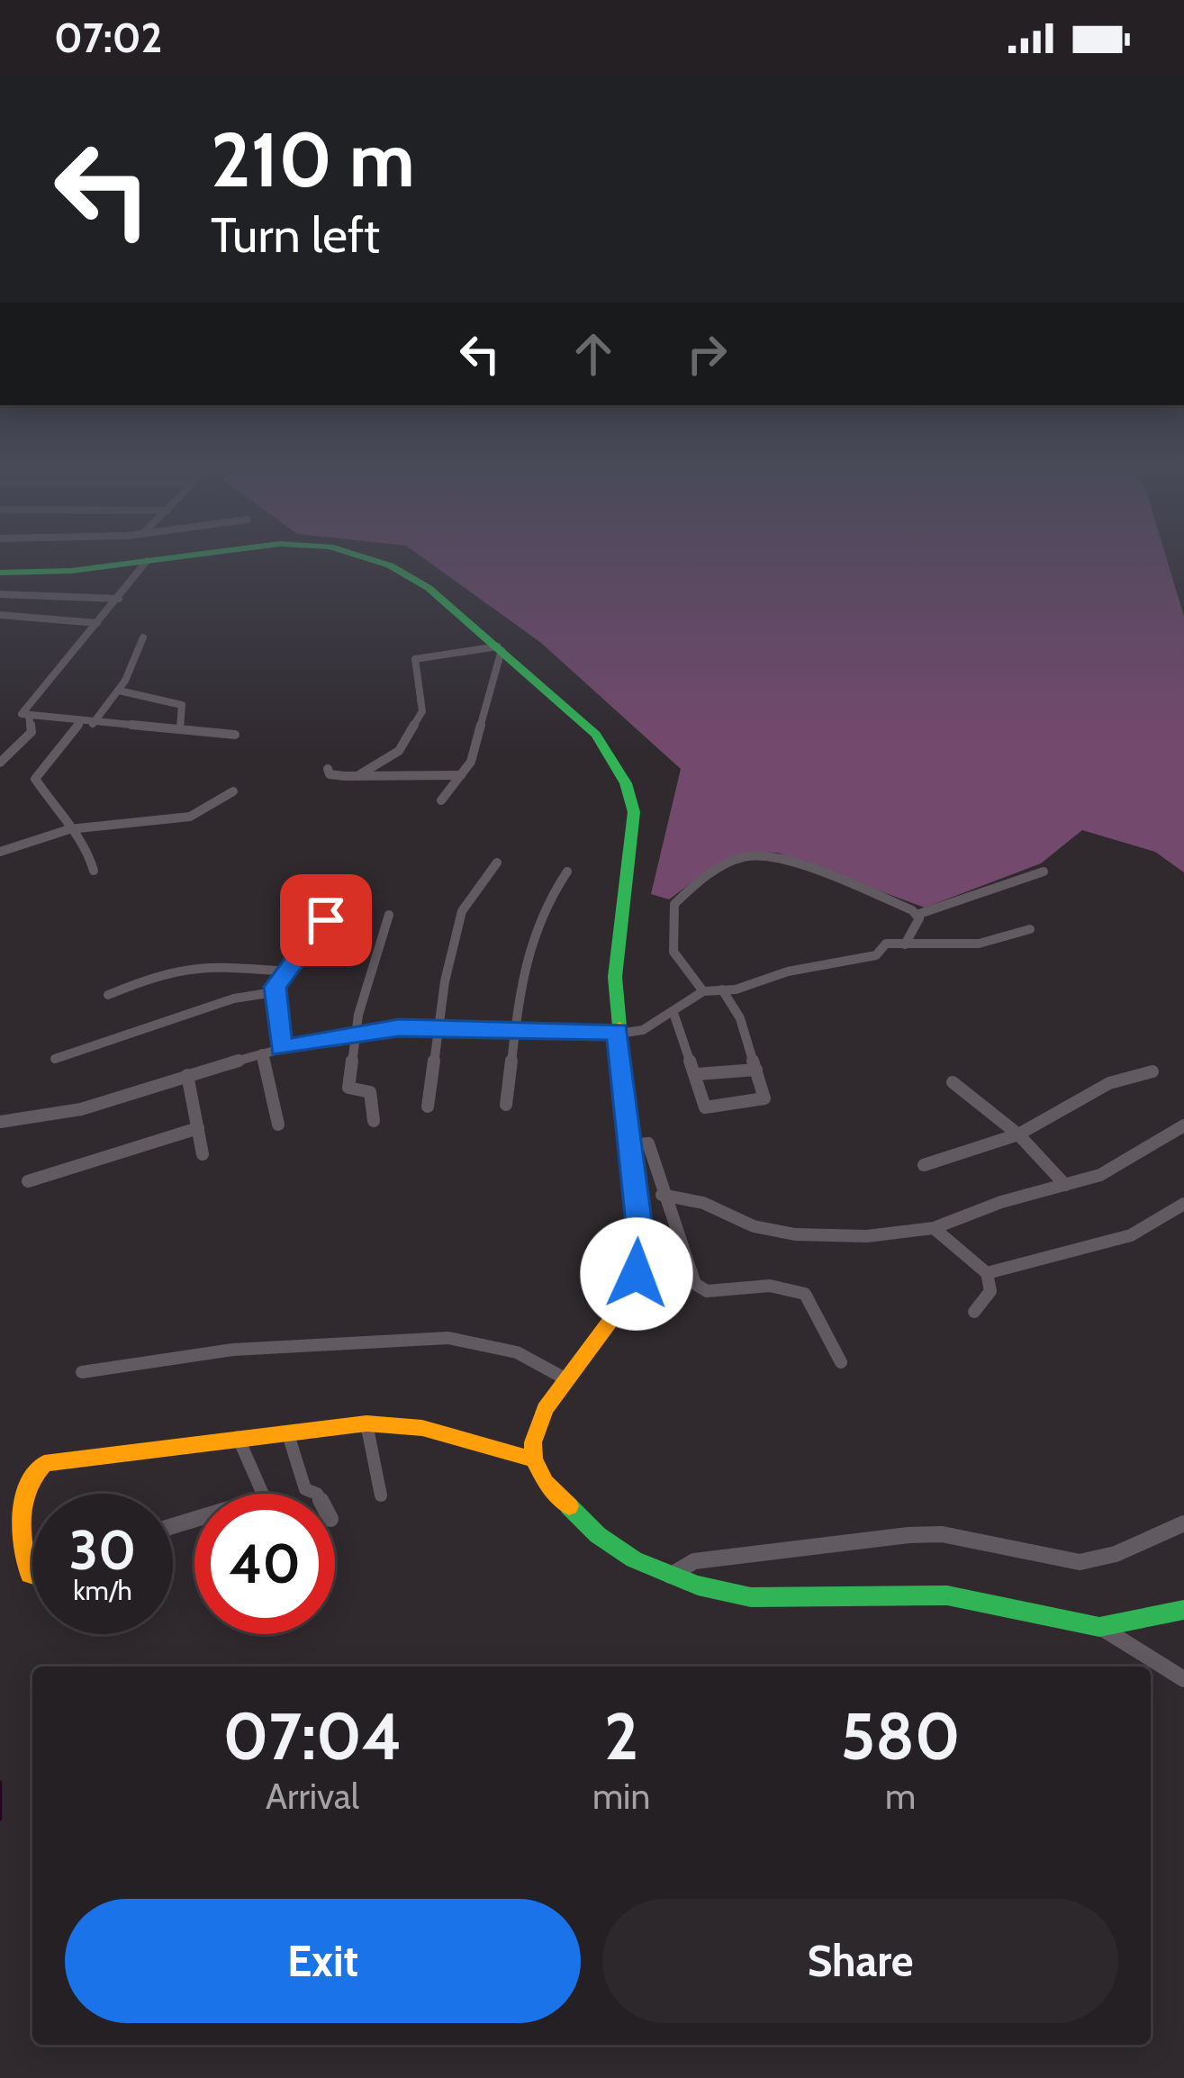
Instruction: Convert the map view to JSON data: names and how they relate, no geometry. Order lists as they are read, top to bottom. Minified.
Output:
{"page":{"status":"07:02","turn":["210 m","Turn left"],"speed":"30 km/h","limit":"40","eta":["07:04","Arrival","2","min","580","m"],"buttons":["Exit","Share"]}}
